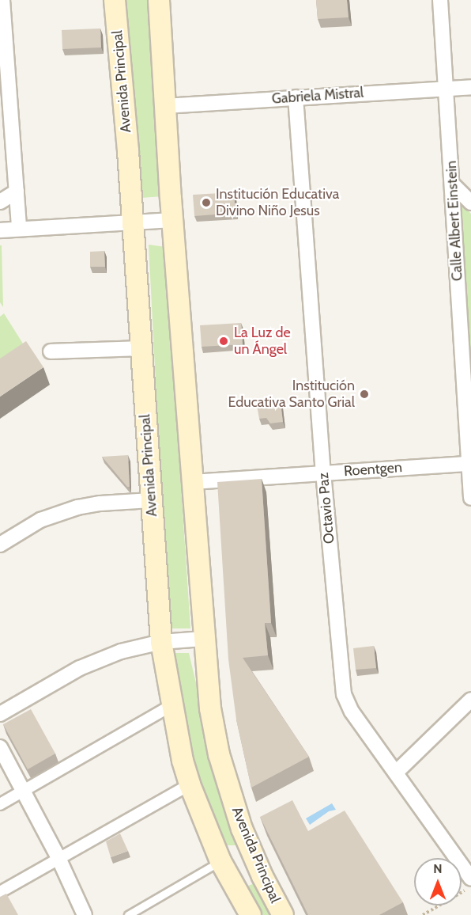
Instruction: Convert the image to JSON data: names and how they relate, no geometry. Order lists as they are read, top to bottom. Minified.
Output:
{"streets":{"main road":["Avenida Principal"],"street":["Gabriela Mistral","Calle Albert Einstein","Roentgen","Octavio Paz"]},"crossings":[["Avenida Principal","Gabriela Mistral"],["Avenida Principal","Roentgen"],["Gabriela Mistral","Calle Albert Einstein"],["Gabriela Mistral","Octavio Paz"],["Calle Albert Einstein","Roentgen"],["Roentgen","Octavio Paz"]],"places":["Institución Educativa Divino Niño Jesus","La Luz de un Ángel","Institución Educativa Santo Grial"],"north":"top"}
